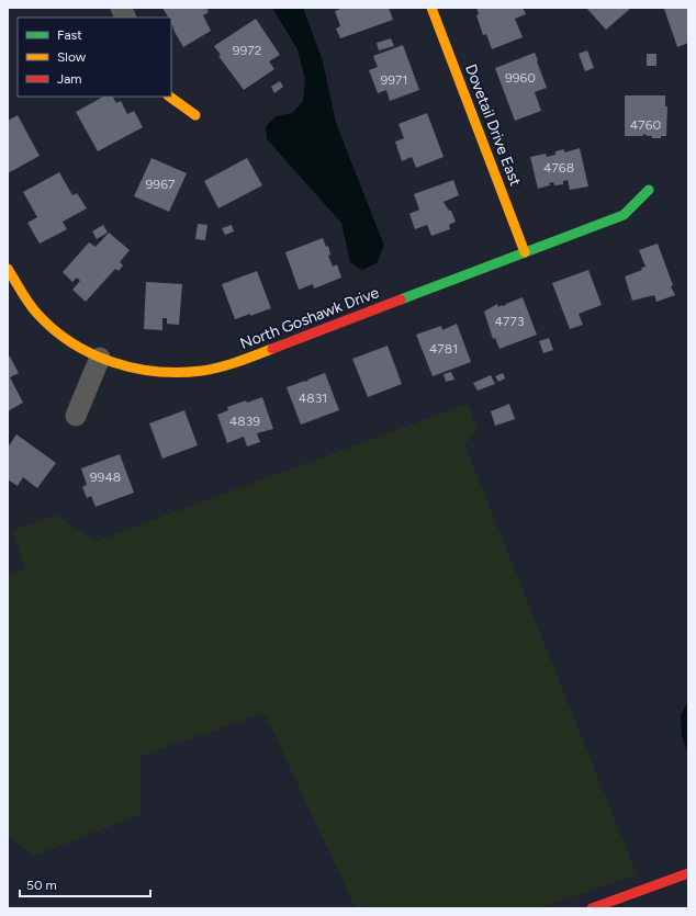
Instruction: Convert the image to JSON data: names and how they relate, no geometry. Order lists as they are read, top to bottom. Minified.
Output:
{"streets":{"street":["Dovetail Drive East","North Goshawk Drive"]},"crossings":[["Dovetail Drive East","North Goshawk Drive"]],"house_numbers":["9972","9960","9971","4760","4768","9967","4773","4781","4831","4839","9948"],"legend":["Fast","Slow","Jam"],"scale_bar":"50 m"}
